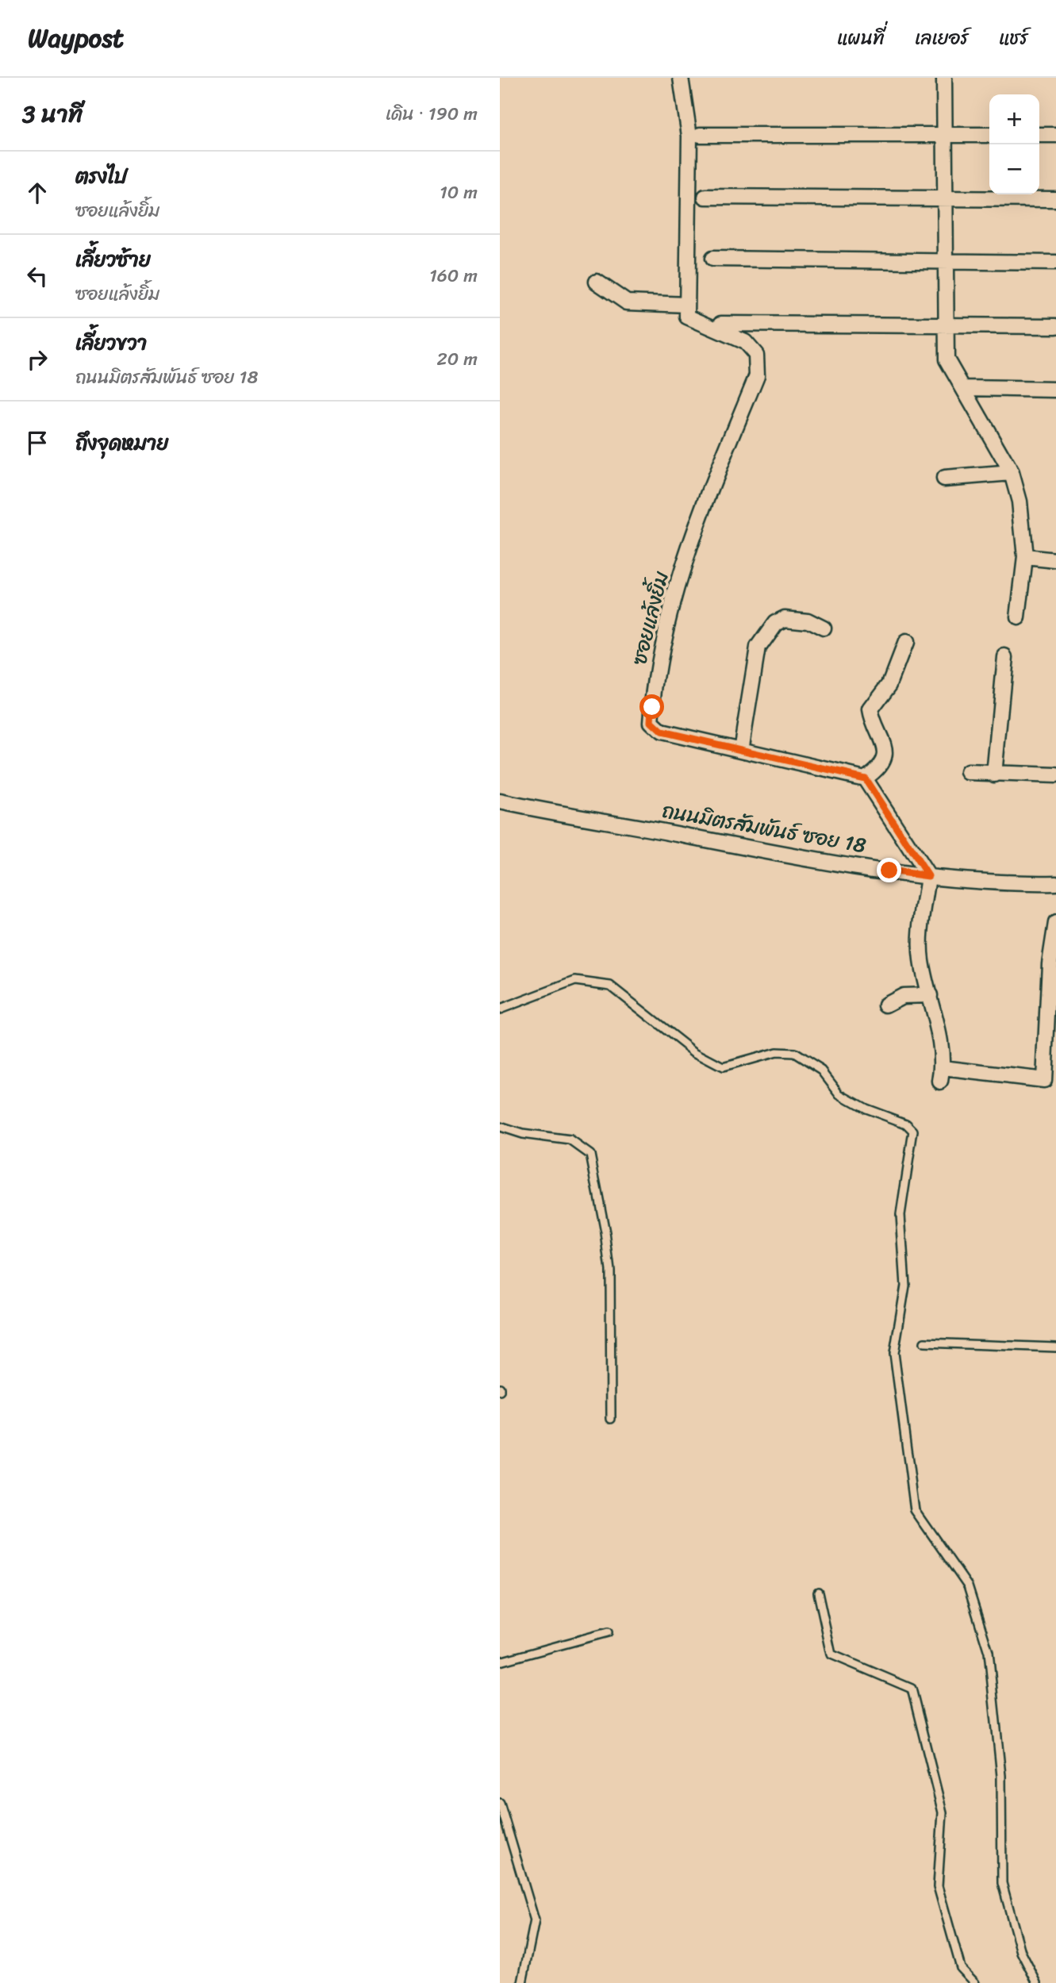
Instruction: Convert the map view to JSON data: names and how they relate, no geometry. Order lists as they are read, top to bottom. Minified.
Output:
{"streets":{"street":["ซอยแล้งยิ้ม","ถนนมิตรสัมพันธ์ ซอย 18"]},"page":{"header":"Waypost","nav":["แผนที่","เลเยอร์","แชร์"],"heading":["3 นาที","เดิน · 190 m"],"map_buttons":["+","−"],"list":[["ตรงไป","ซอยแล้งยิ้ม","10 m"],["เลี้ยวซ้าย","ซอยแล้งยิ้ม","160 m"],["เลี้ยวขวา","ถนนมิตรสัมพันธ์ ซอย 18","20 m"],"ถึงจุดหมาย"]}}
